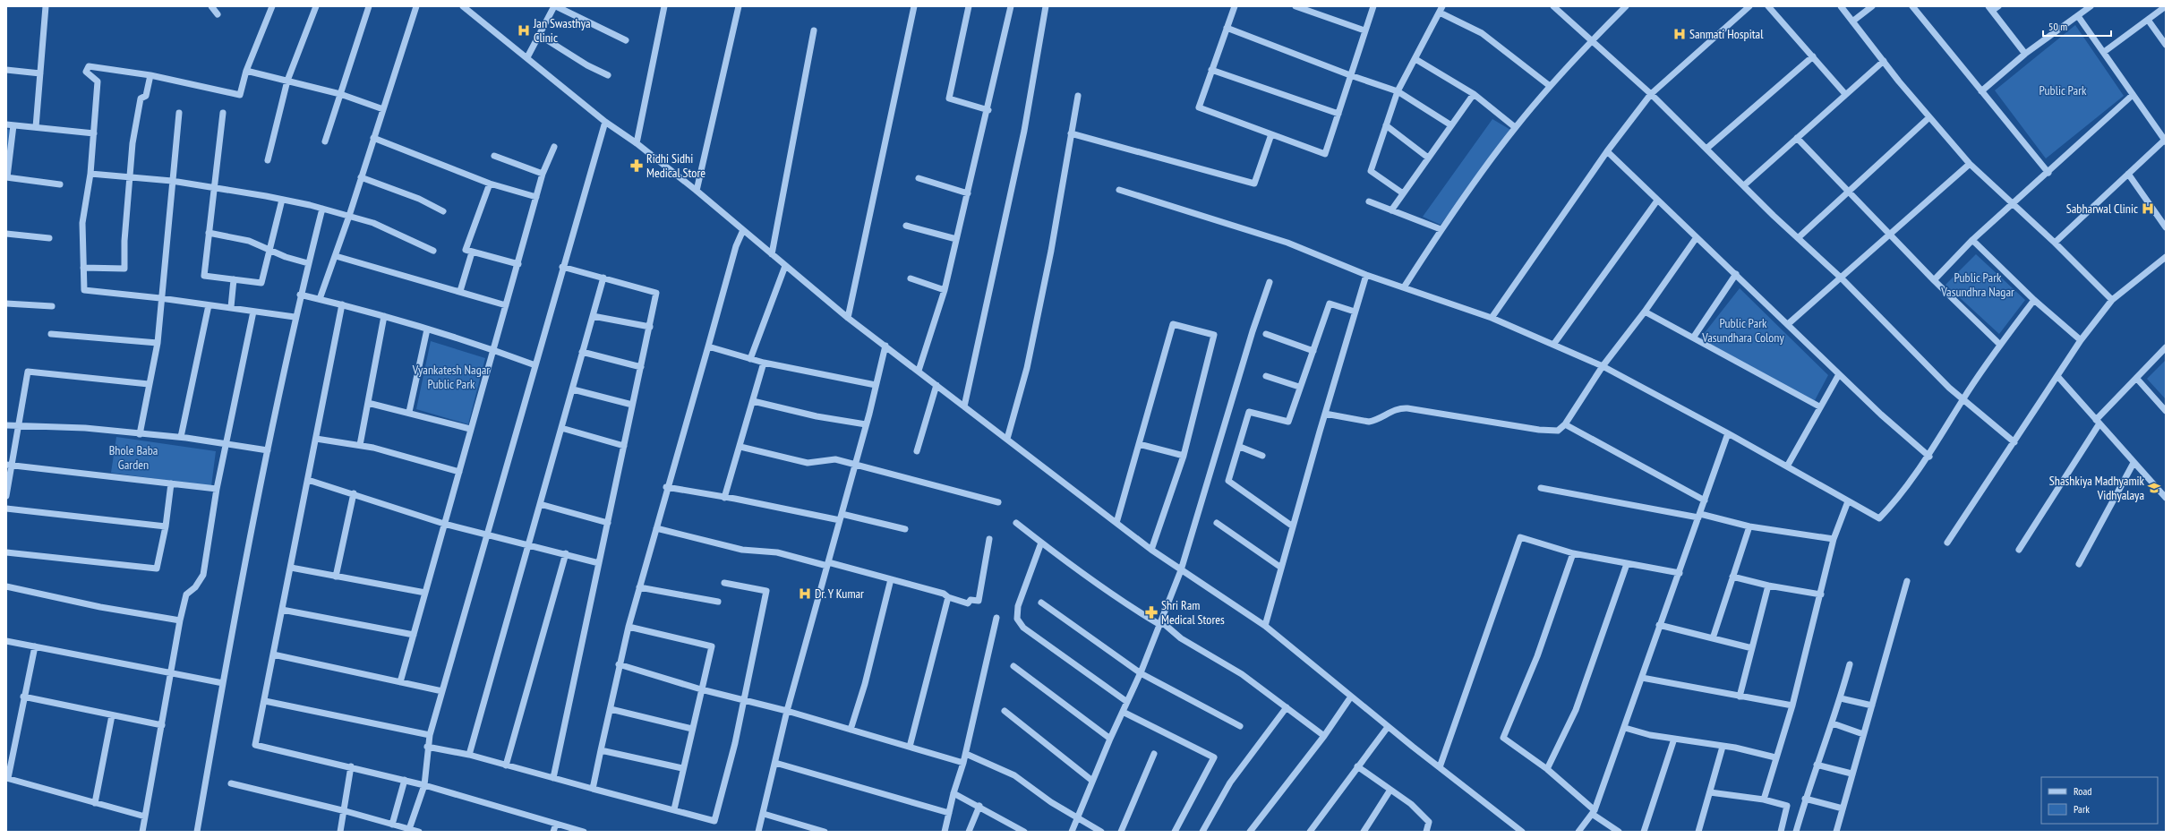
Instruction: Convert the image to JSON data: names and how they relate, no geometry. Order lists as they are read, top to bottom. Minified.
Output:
{"parks":["Public Park","Public Park Vasundhra Nagar","Public Park Vasundhara Colony","Vyankatesh Nagar Public Park","Bhole Baba Garden"],"places":{"hospital":["Jan Swasthya Clinic","Sanmati Hospital","Sabharwal Clinic","Dr. Y Kumar"],"pharmacy":["Ridhi Sidhi Medical Store","Shri Ram Medical Stores"],"school or university":["Shashkiya Madhyamik Vidhyalaya"]},"legend":["Road","Park"],"scale_bar":"50 m"}
